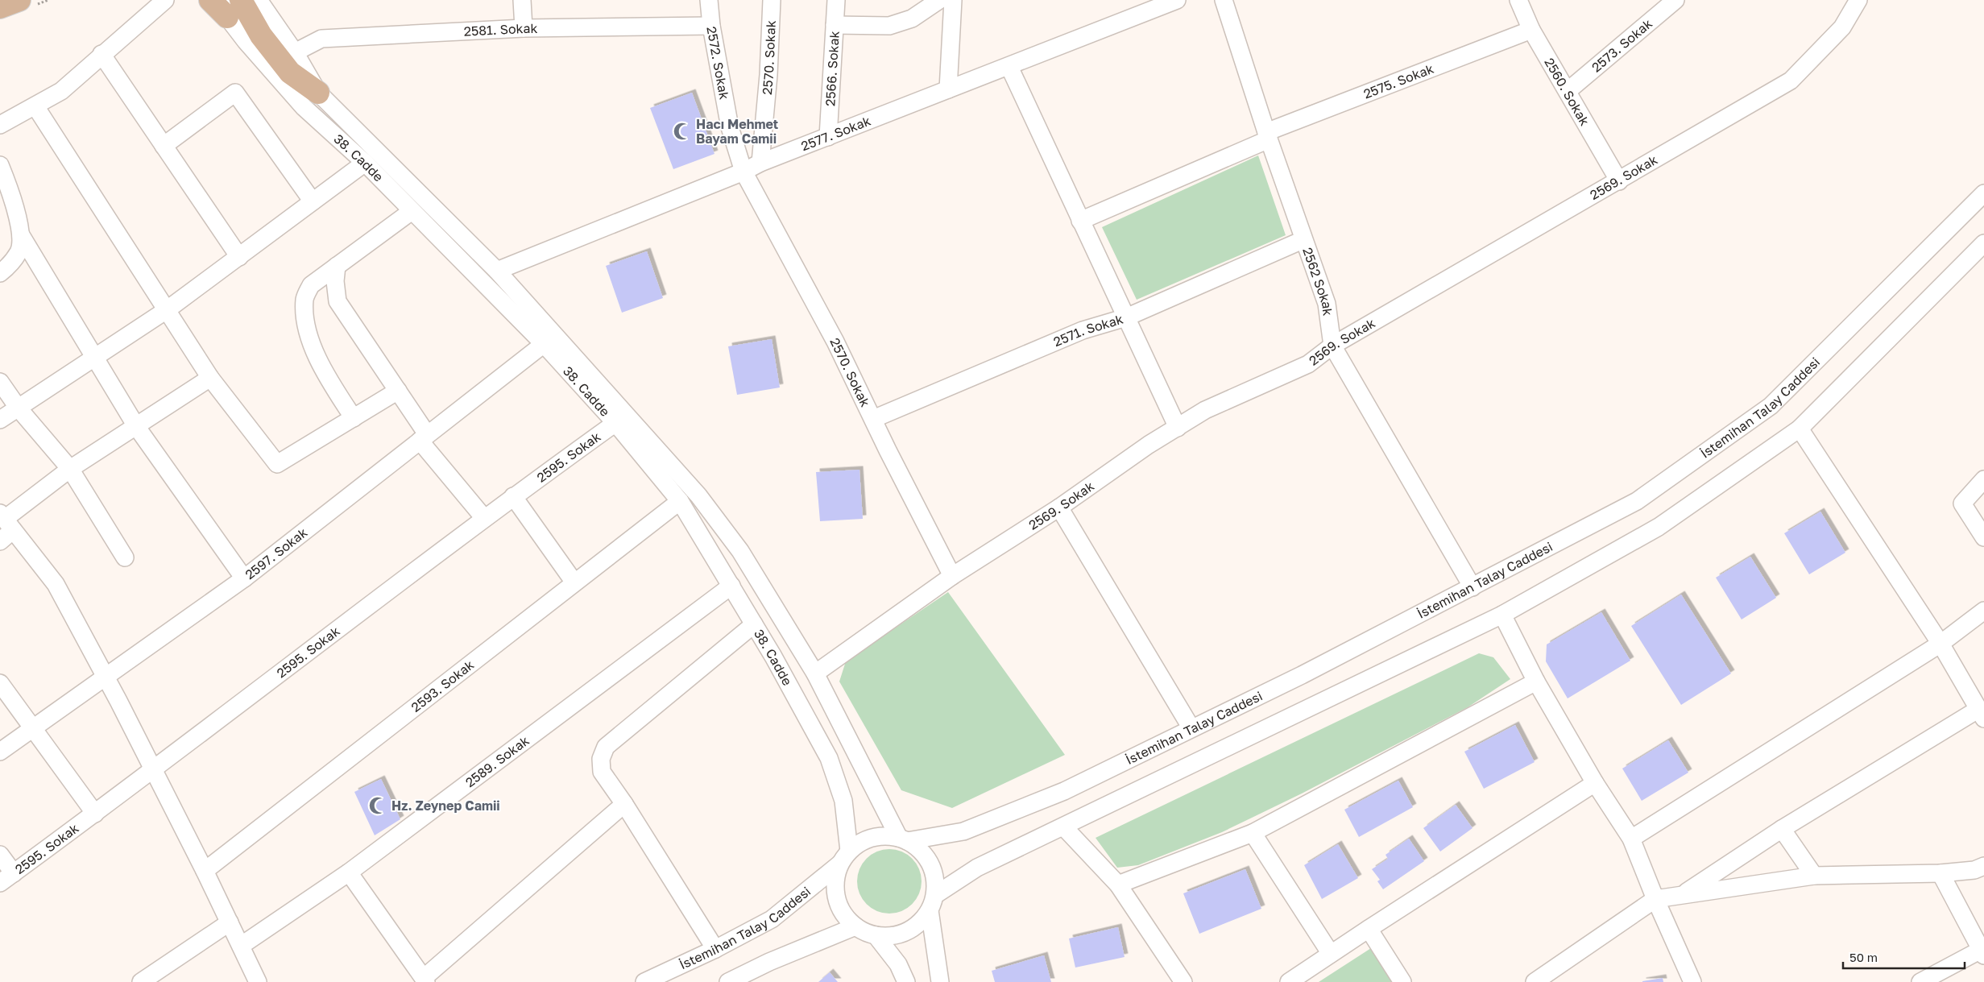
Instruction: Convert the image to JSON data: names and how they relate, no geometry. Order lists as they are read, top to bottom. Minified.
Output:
{"streets":{"street":["2581. Sokak","2573. Sokak","2570. Sokak","2572. Sokak","2566. Sokak","2575. Sokak","2560. Sokak","2577. Sokak","38. Cadde","2569. Sokak","2562 Sokak","2571. Sokak","İstemihan Talay Caddesi","2595. Sokak","2597. Sokak","2593. Sokak","2589. Sokak"]},"crossings":[["2581. Sokak","2572. Sokak"],["2581. Sokak","38. Cadde"],["2573. Sokak","2560. Sokak"],["2570. Sokak","2572. Sokak"],["2570. Sokak","2577. Sokak"],["2570. Sokak","2569. Sokak"],["2570. Sokak","2571. Sokak"],["2572. Sokak","2577. Sokak"],["2566. Sokak","2577. Sokak"],["2575. Sokak","2560. Sokak"],["2575. Sokak","2562 Sokak"],["2560. Sokak","2569. Sokak"],["2577. Sokak","38. Cadde"],["38. Cadde","2569. Sokak"],["38. Cadde","İstemihan Talay Caddesi"],["38. Cadde","2595. Sokak"],["38. Cadde","2597. Sokak"],["38. Cadde","2593. Sokak"],["38. Cadde","2589. Sokak"],["2569. Sokak","2562 Sokak"],["2562 Sokak","2571. Sokak"],["2562 Sokak","İstemihan Talay Caddesi"]],"places":{"mosque":["Hacı Mehmet Bayam Camii","Hz. Zeynep Camii"]},"scale_bar":"50 m"}
